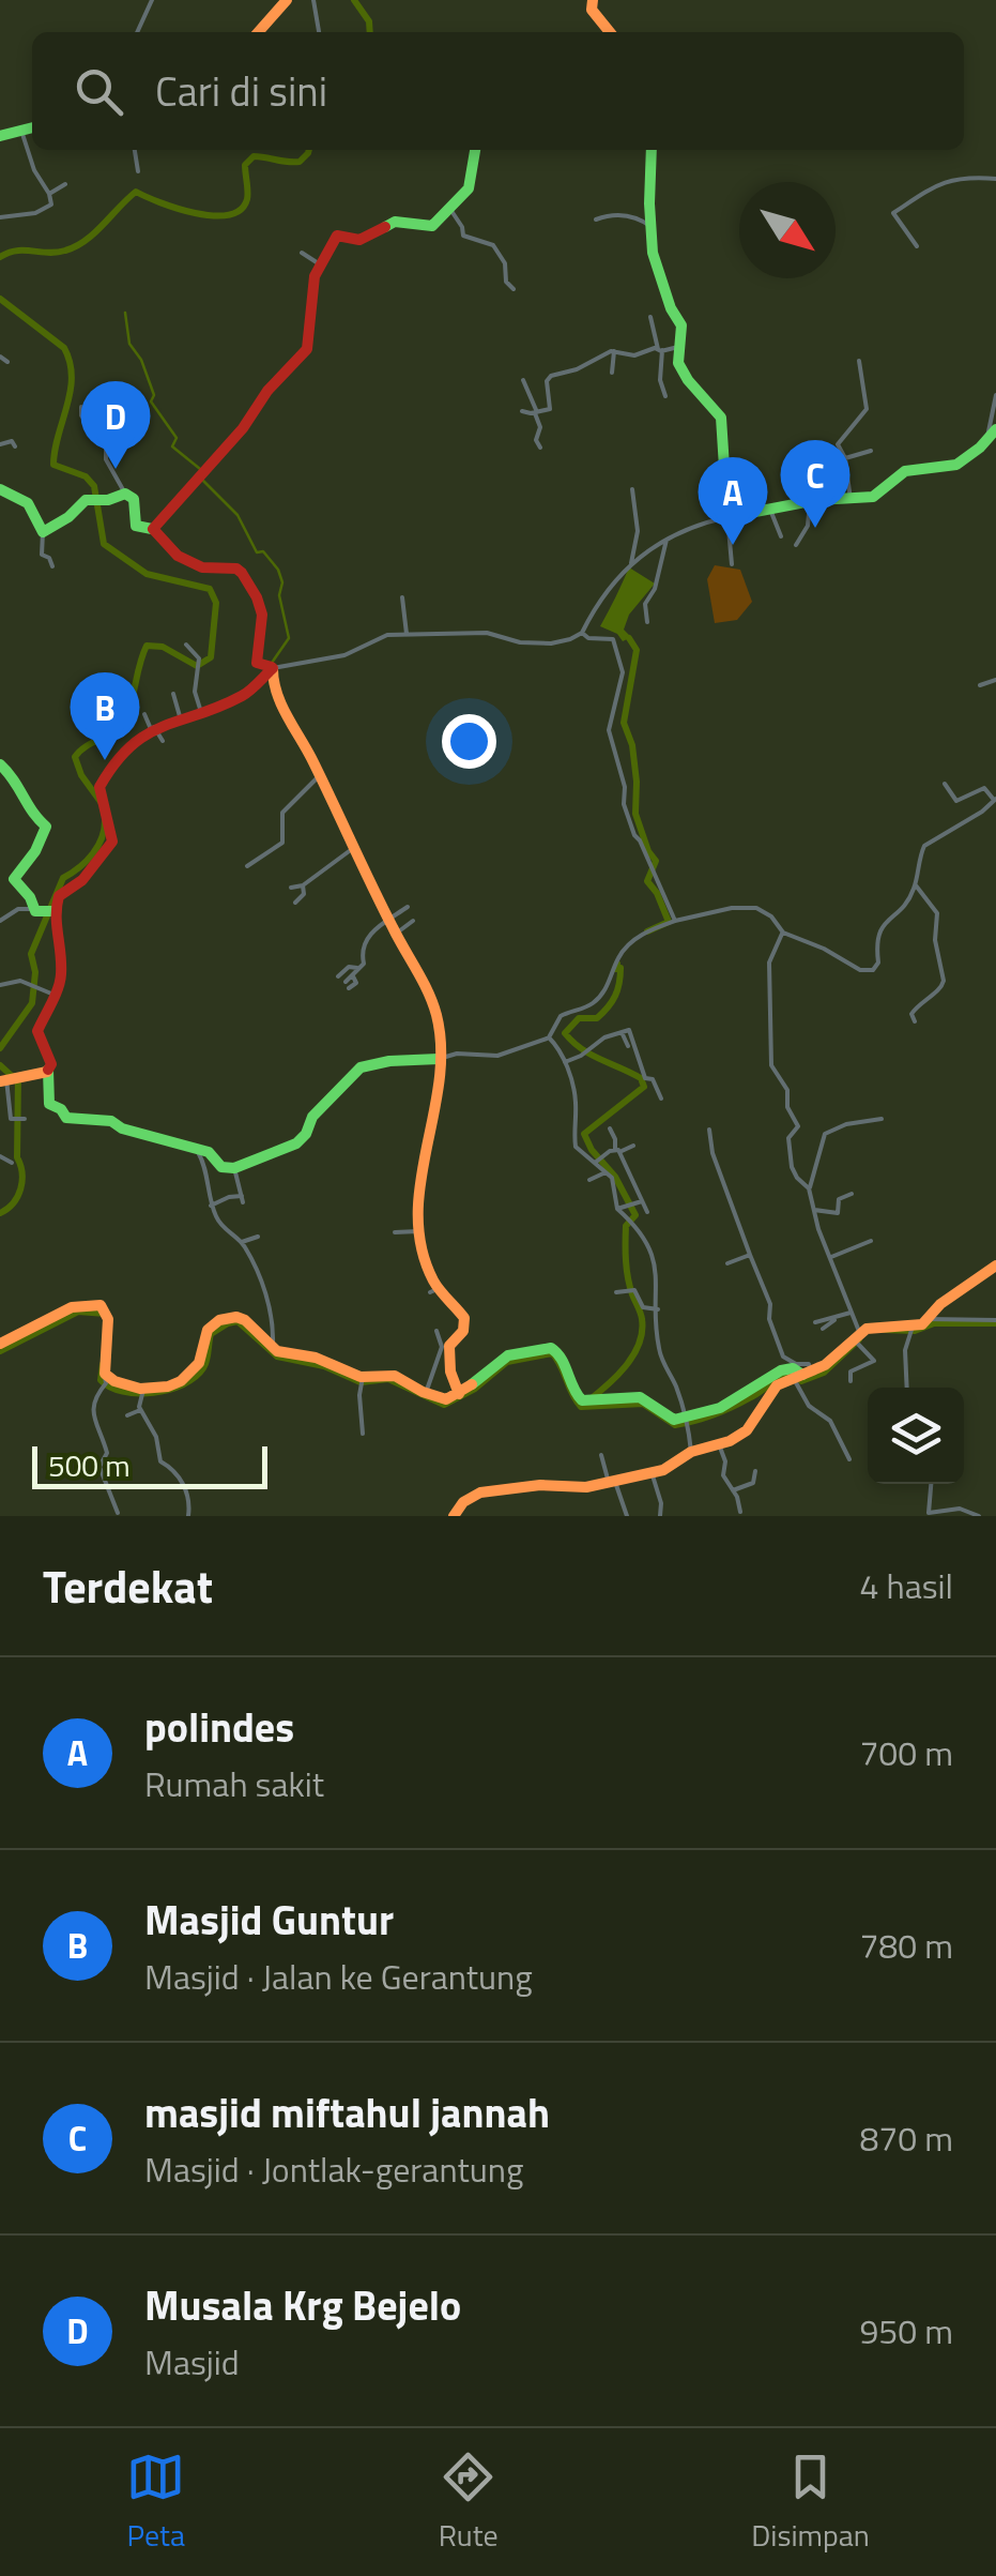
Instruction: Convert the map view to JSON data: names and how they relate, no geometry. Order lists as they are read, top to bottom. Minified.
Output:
{"scale_bar":"500 m","north":"bottom right","page":{"search":"Cari di sini","pins":["D","C","A","B"],"scale":"500 m","heading":["Terdekat","4 hasil"],"list":[{"mark":"A","name":"polindes","note":"Rumah sakit","value":"700 m"},{"mark":"B","name":"Masjid Guntur","note":"Masjid · Jalan ke Gerantung","value":"780 m"},{"mark":"C","name":"masjid miftahul jannah","note":"Masjid · Jontlak-gerantung","value":"870 m"},{"mark":"D","name":"Musala Krg Bejelo","note":"Masjid","value":"950 m"}],"nav":["Peta","Rute","Disimpan"]}}
